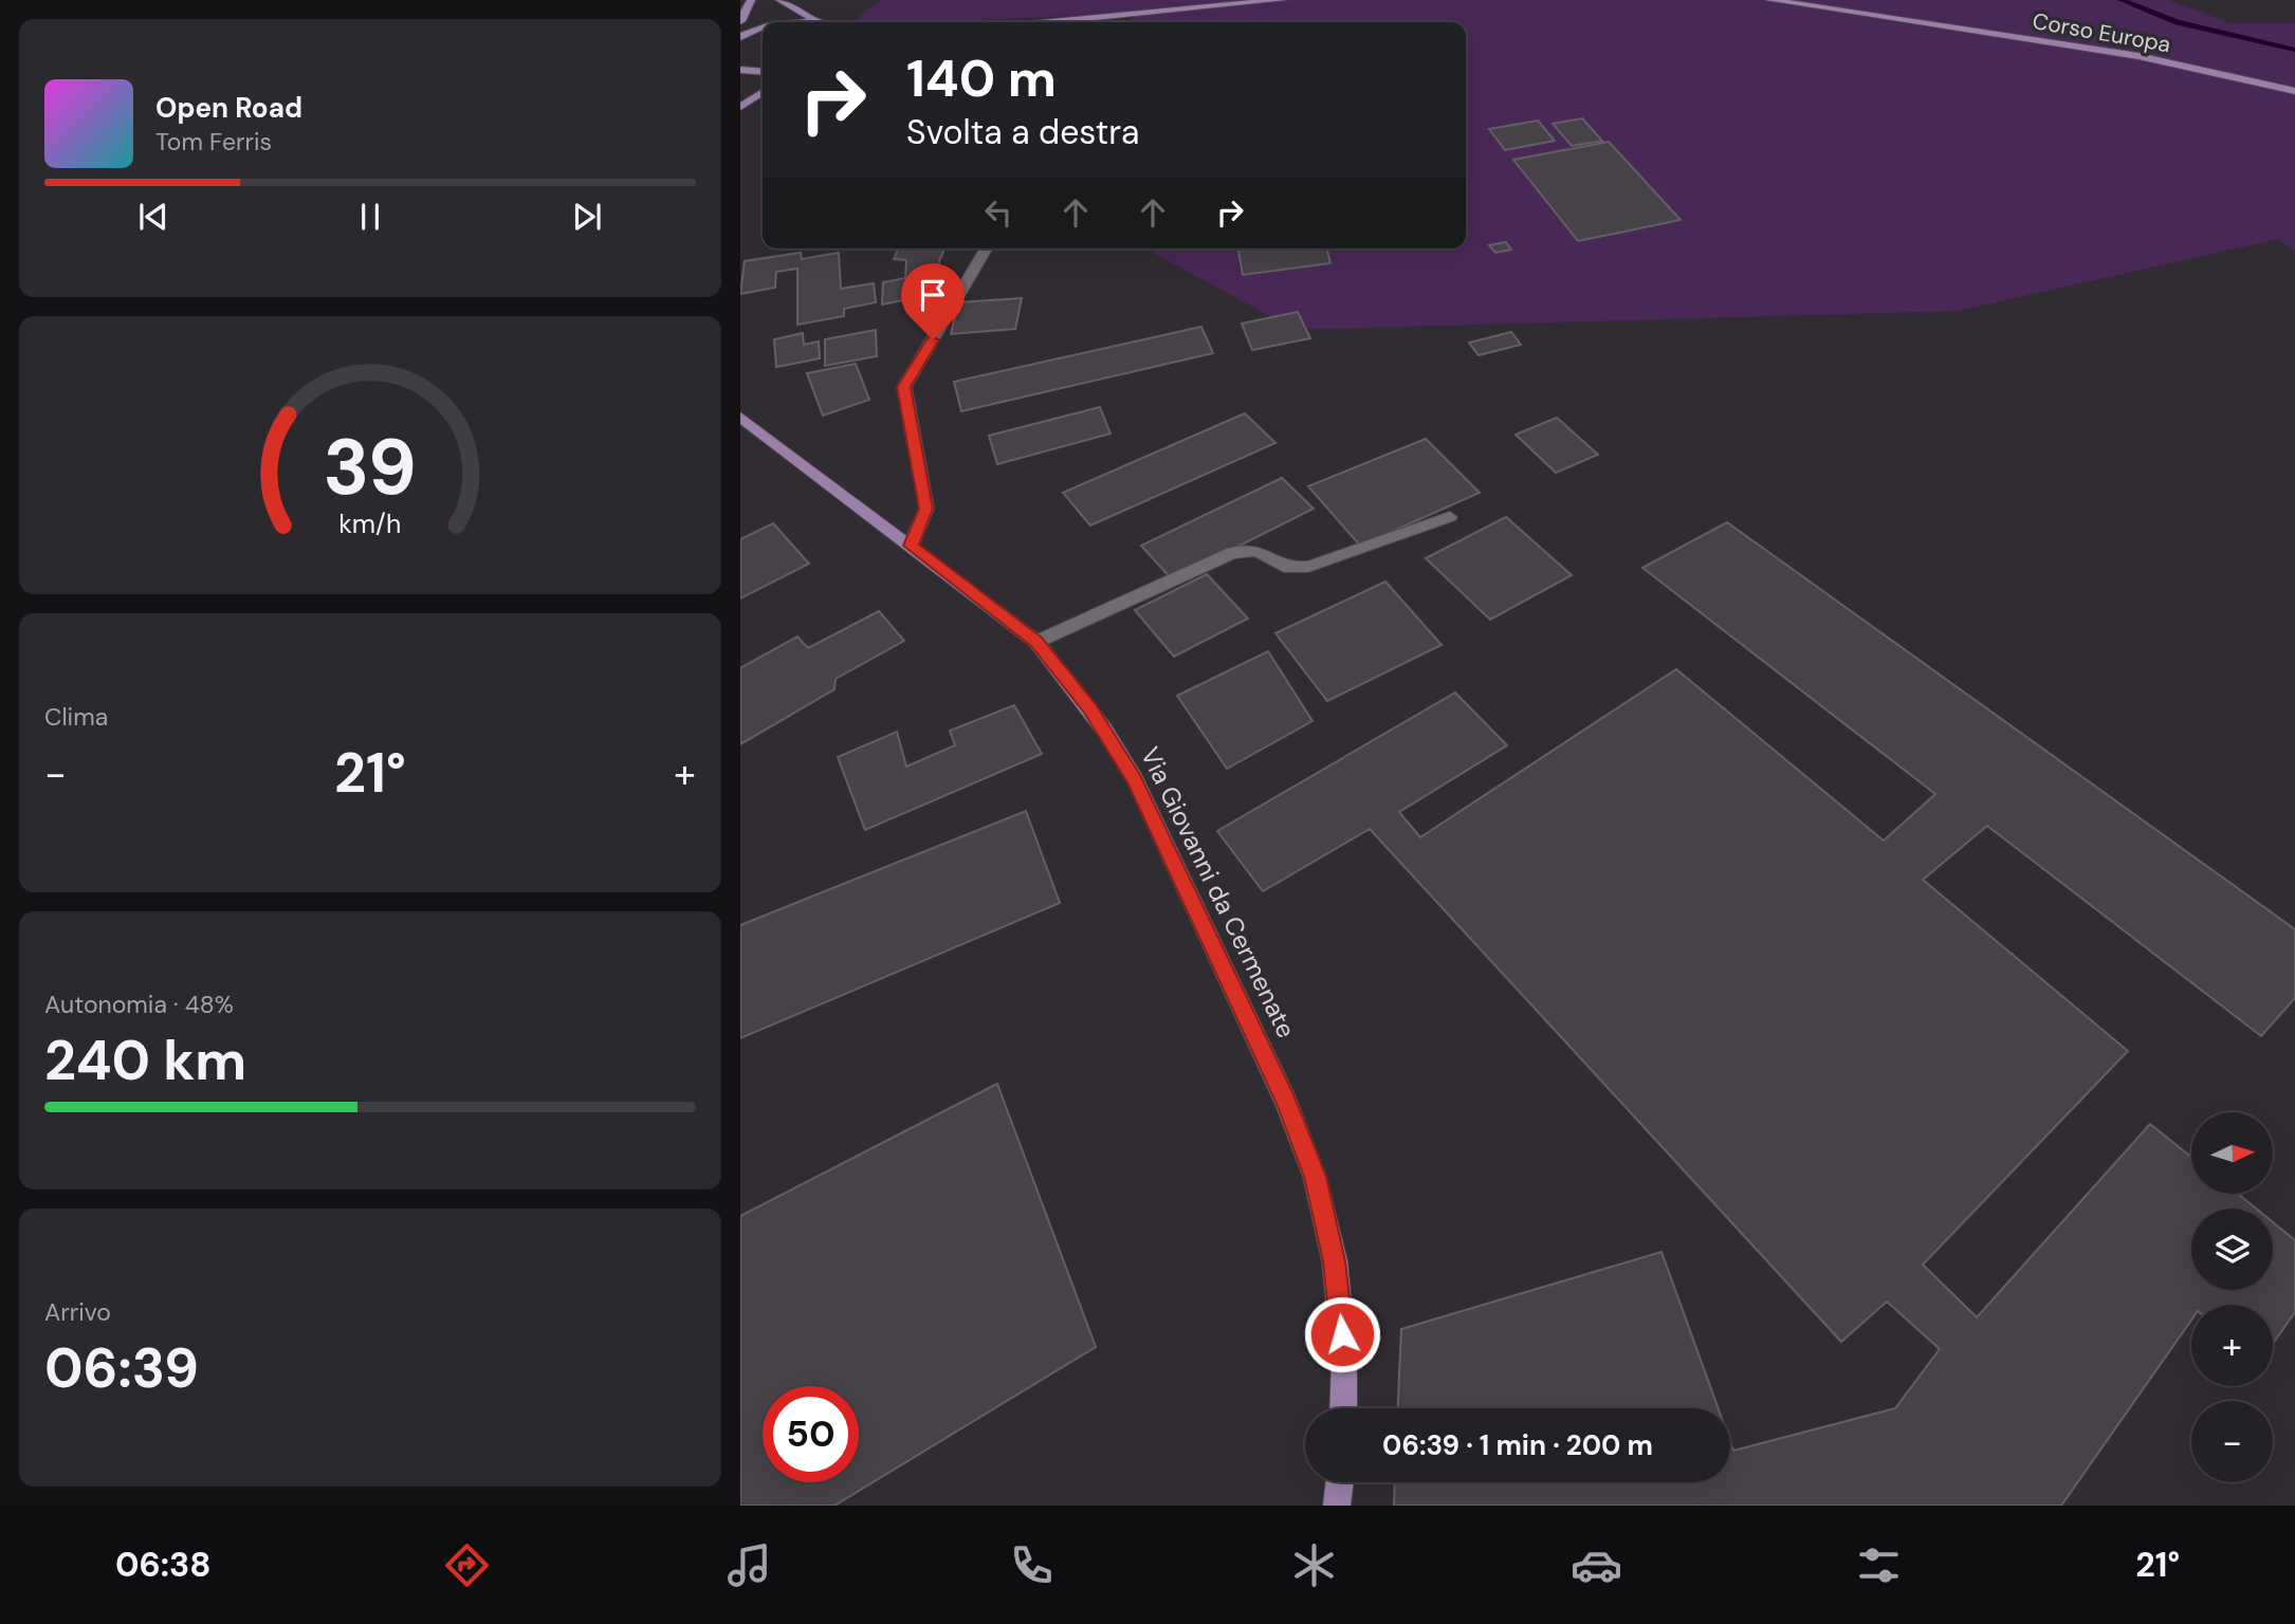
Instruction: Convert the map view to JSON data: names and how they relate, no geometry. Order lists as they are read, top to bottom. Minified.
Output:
{"streets":{"main road":["Corso Europa","Via Giovanni da Cermenate"]},"north":"right","page":{"turn":["140 m","Svolta a destra"],"song":["Open Road","Tom Ferris"],"tile":["Clima",["Autonomia · 48%","240 km"],["Arrivo","06:39"]],"heat":["−","21°","+"],"map_buttons":["+","−"],"limit":"50","trip":"06:39 · 1 min · 200 m","tabs":["06:38","21°"],"gauge":["39","km/h"]}}
